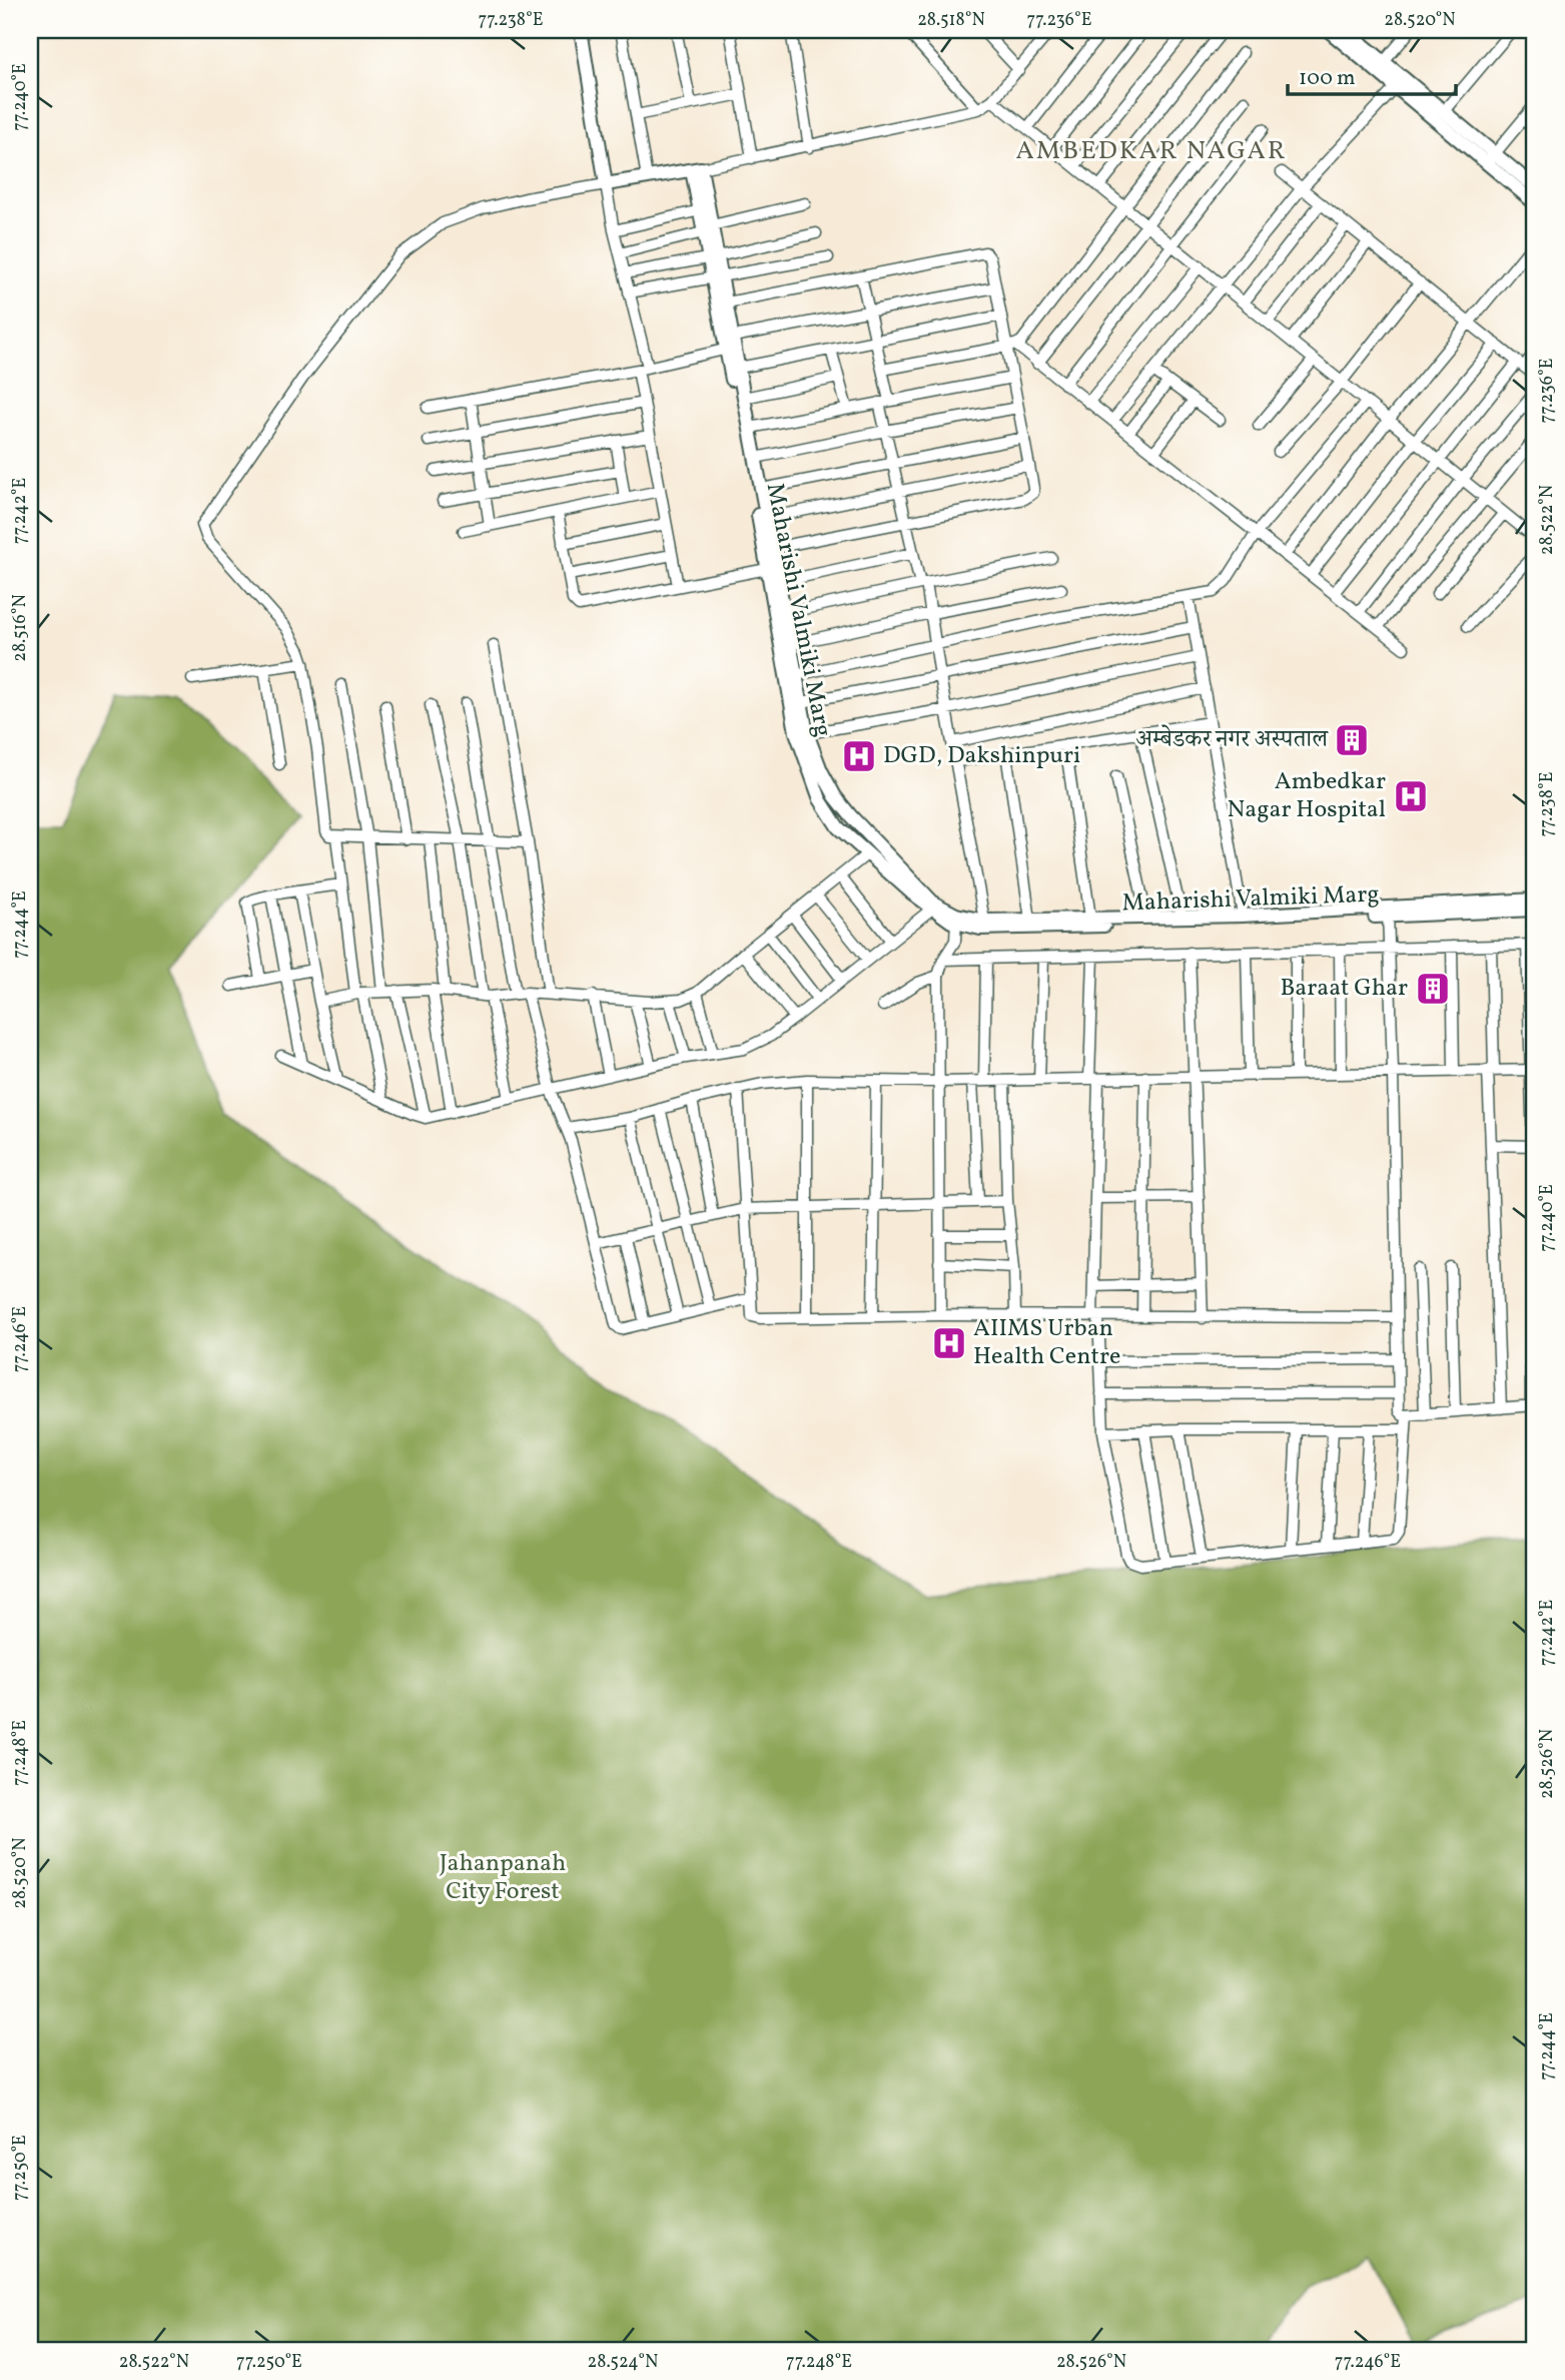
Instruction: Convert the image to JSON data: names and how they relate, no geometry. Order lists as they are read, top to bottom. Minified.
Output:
{"streets":{"street":["Maharishi Valmiki Marg"]},"districts":["AMBEDKAR NAGAR"],"parks":["Jahanpanah City Forest"],"places":{"building":["अम्बेडकर नगर अस्पताल","Baraat Ghar"],"hospital":["DGD, Dakshinpuri","Ambedkar Nagar Hospital","AIIMS Urban Health Centre"]},"scale_bar":"100 m","coordinates":["77.238°E","28.518°N","77.236°E","28.520°N","77.240°E","77.242°E","28.522°N","28.516°N","77.244°E","77.246°E","77.248°E","28.526°N","77.250°E","28.524°N"]}
